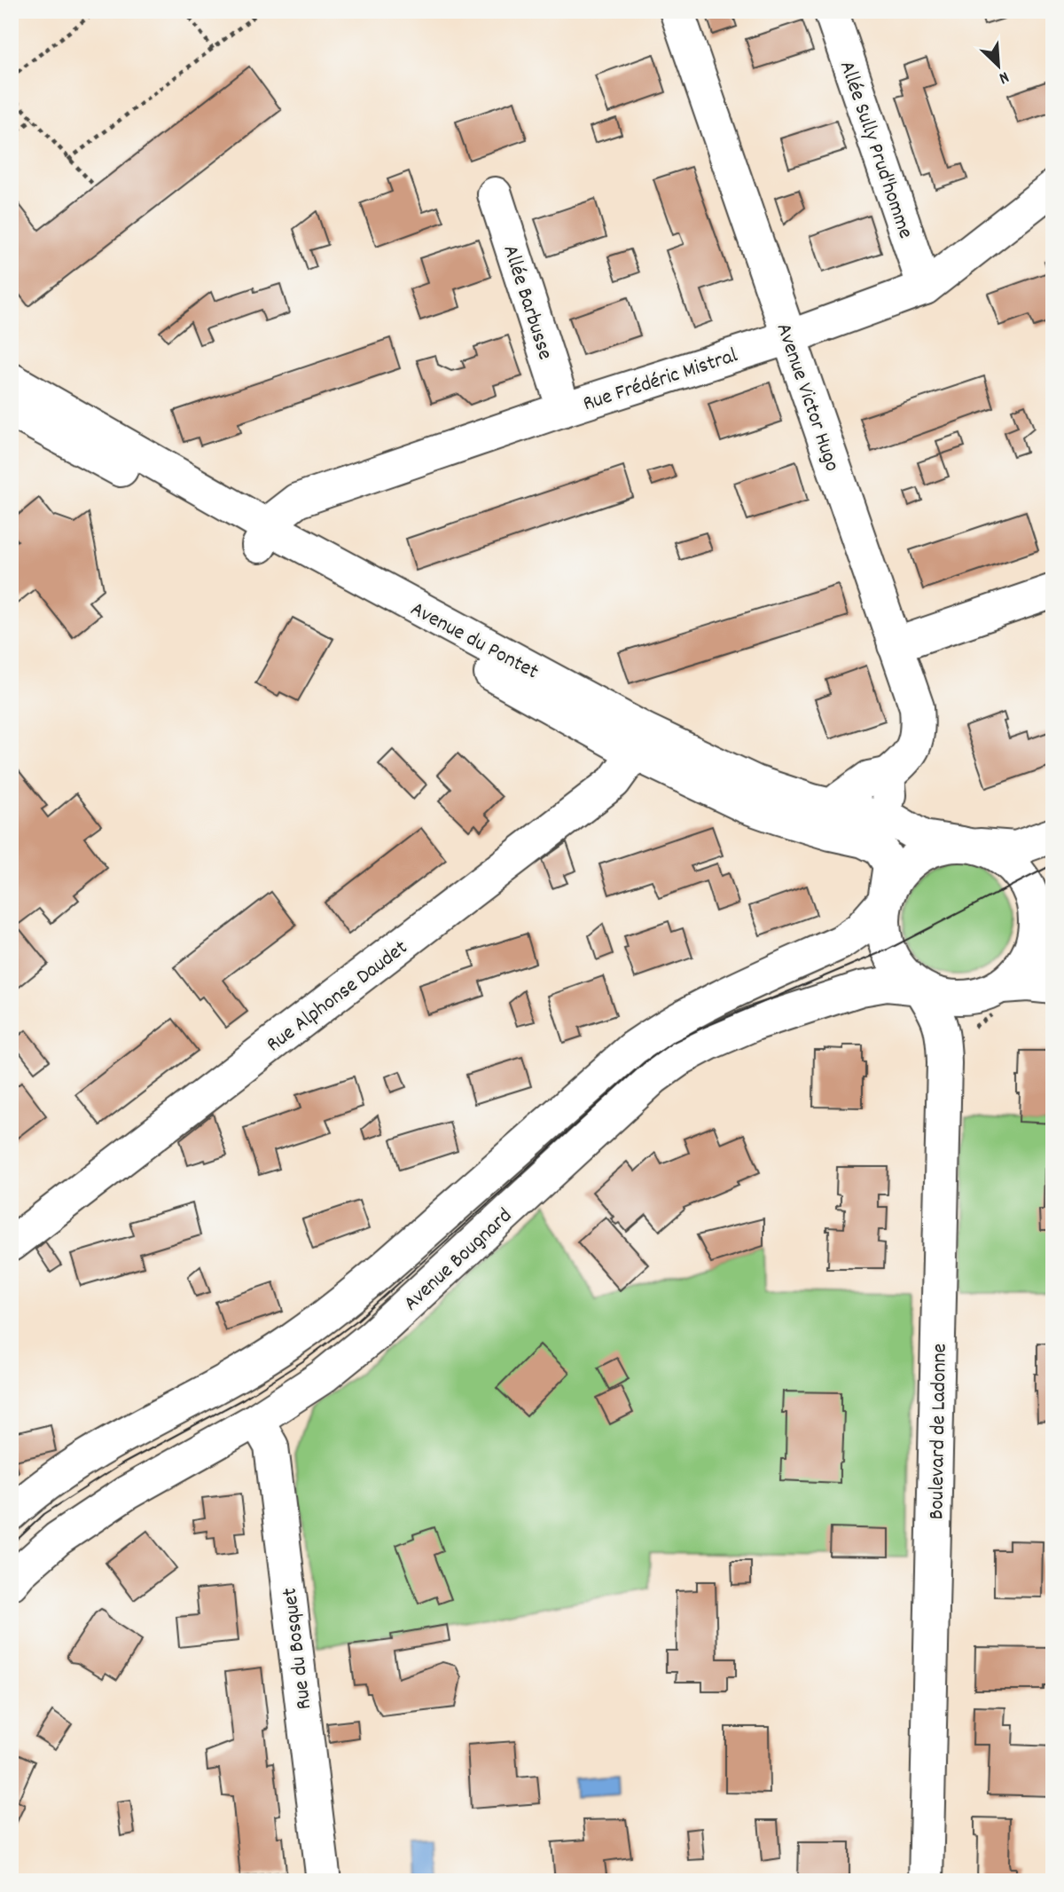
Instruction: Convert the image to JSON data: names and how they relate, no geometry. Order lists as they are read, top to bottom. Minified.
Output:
{"streets":{"street":["Allée Sully Prud'homme","Allée Barbusse","Rue Frédéric Mistral","Avenue Victor Hugo","Avenue du Pontet","Rue Alphonse Daudet","Avenue Bougnard","Boulevard de Ladonne","Rue du Bosquet"]},"crossings":[["Allée Sully Prud'homme","Rue Frédéric Mistral"],["Allée Barbusse","Rue Frédéric Mistral"],["Rue Frédéric Mistral","Avenue Victor Hugo"],["Rue Frédéric Mistral","Avenue du Pontet"],["Avenue Victor Hugo","Avenue du Pontet"],["Avenue du Pontet","Rue Alphonse Daudet"],["Avenue du Pontet","Avenue Bougnard"],["Avenue du Pontet","Boulevard de Ladonne"],["Avenue Bougnard","Boulevard de Ladonne"],["Avenue Bougnard","Rue du Bosquet"]],"north":"bottom right"}
